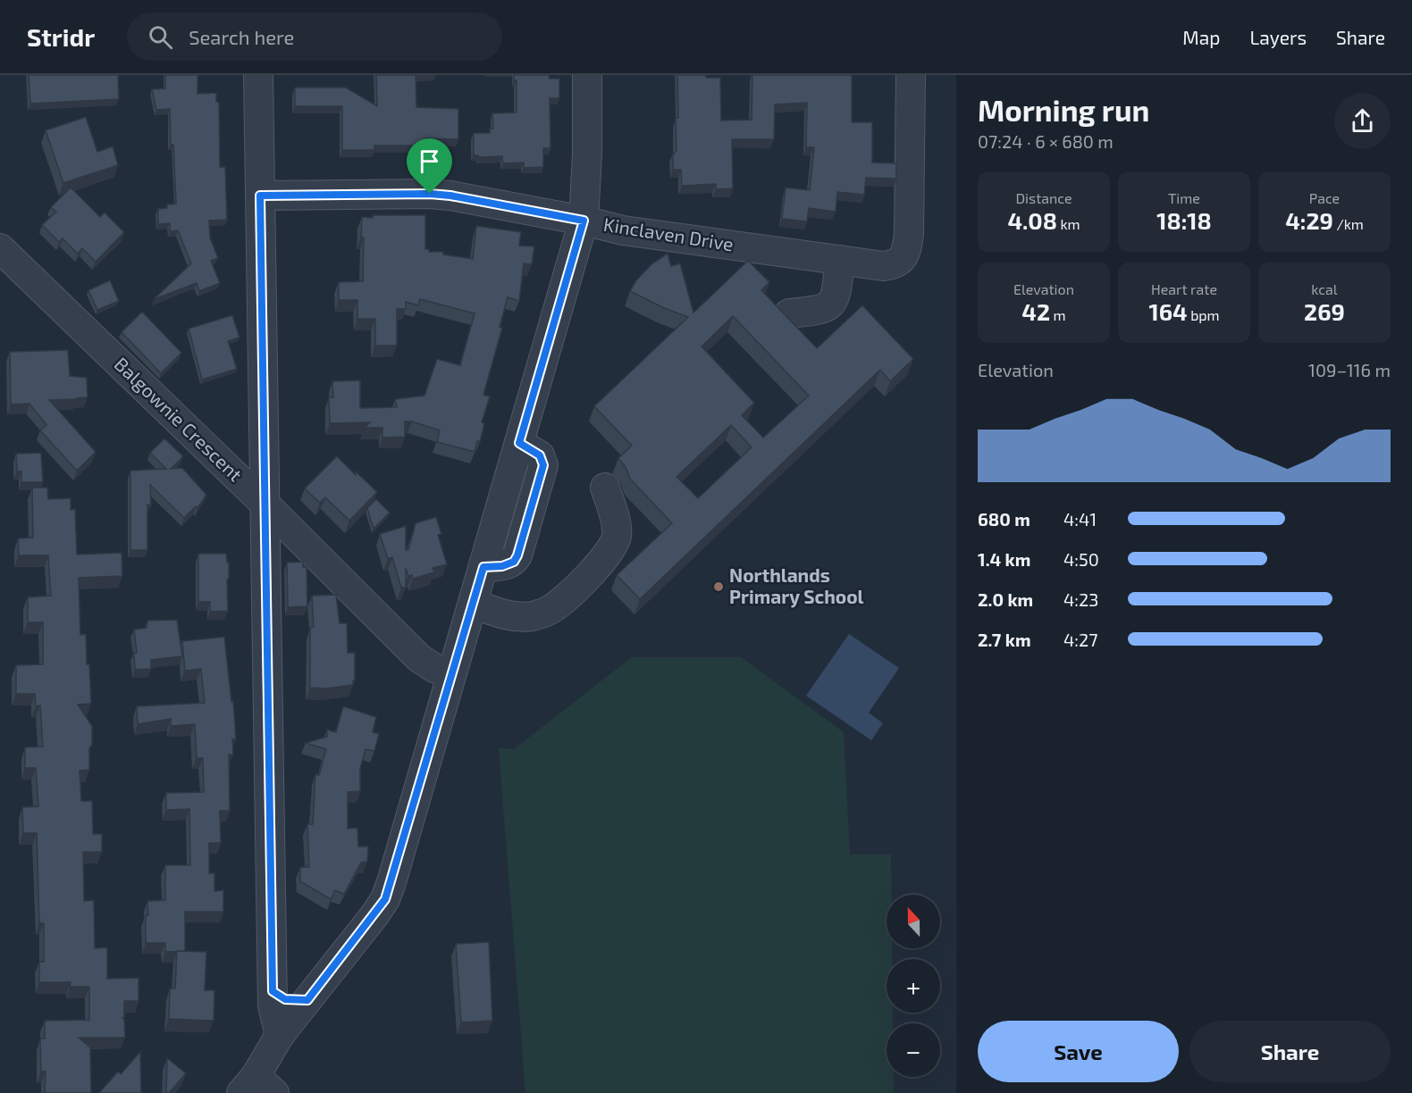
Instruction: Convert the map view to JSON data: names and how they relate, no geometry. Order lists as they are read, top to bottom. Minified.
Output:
{"streets":{"street":["Kinclaven Drive","Balgownie Crescent"]},"places":["Northlands Primary School"],"north":"top","page":{"header":"Stridr","search":"Search here","nav":["Map","Layers","Share"],"heading":["Morning run","07:24 · 6 × 680 m"],"stats":[["Distance","4.08 km"],["Time","18:18"],["Pace","4:29 /km"],["Elevation","42 m"],["Heart rate","164 bpm"],["kcal","269"]],"chart":["Elevation","109–116 m"],"list":[{"name":"680 m","note":"4:41"},{"name":"1.4 km","note":"4:50"},{"name":"2.0 km","note":"4:23"},{"name":"2.7 km","note":"4:27"}],"map_buttons":["+","−"],"buttons":["Save","Share"]}}
